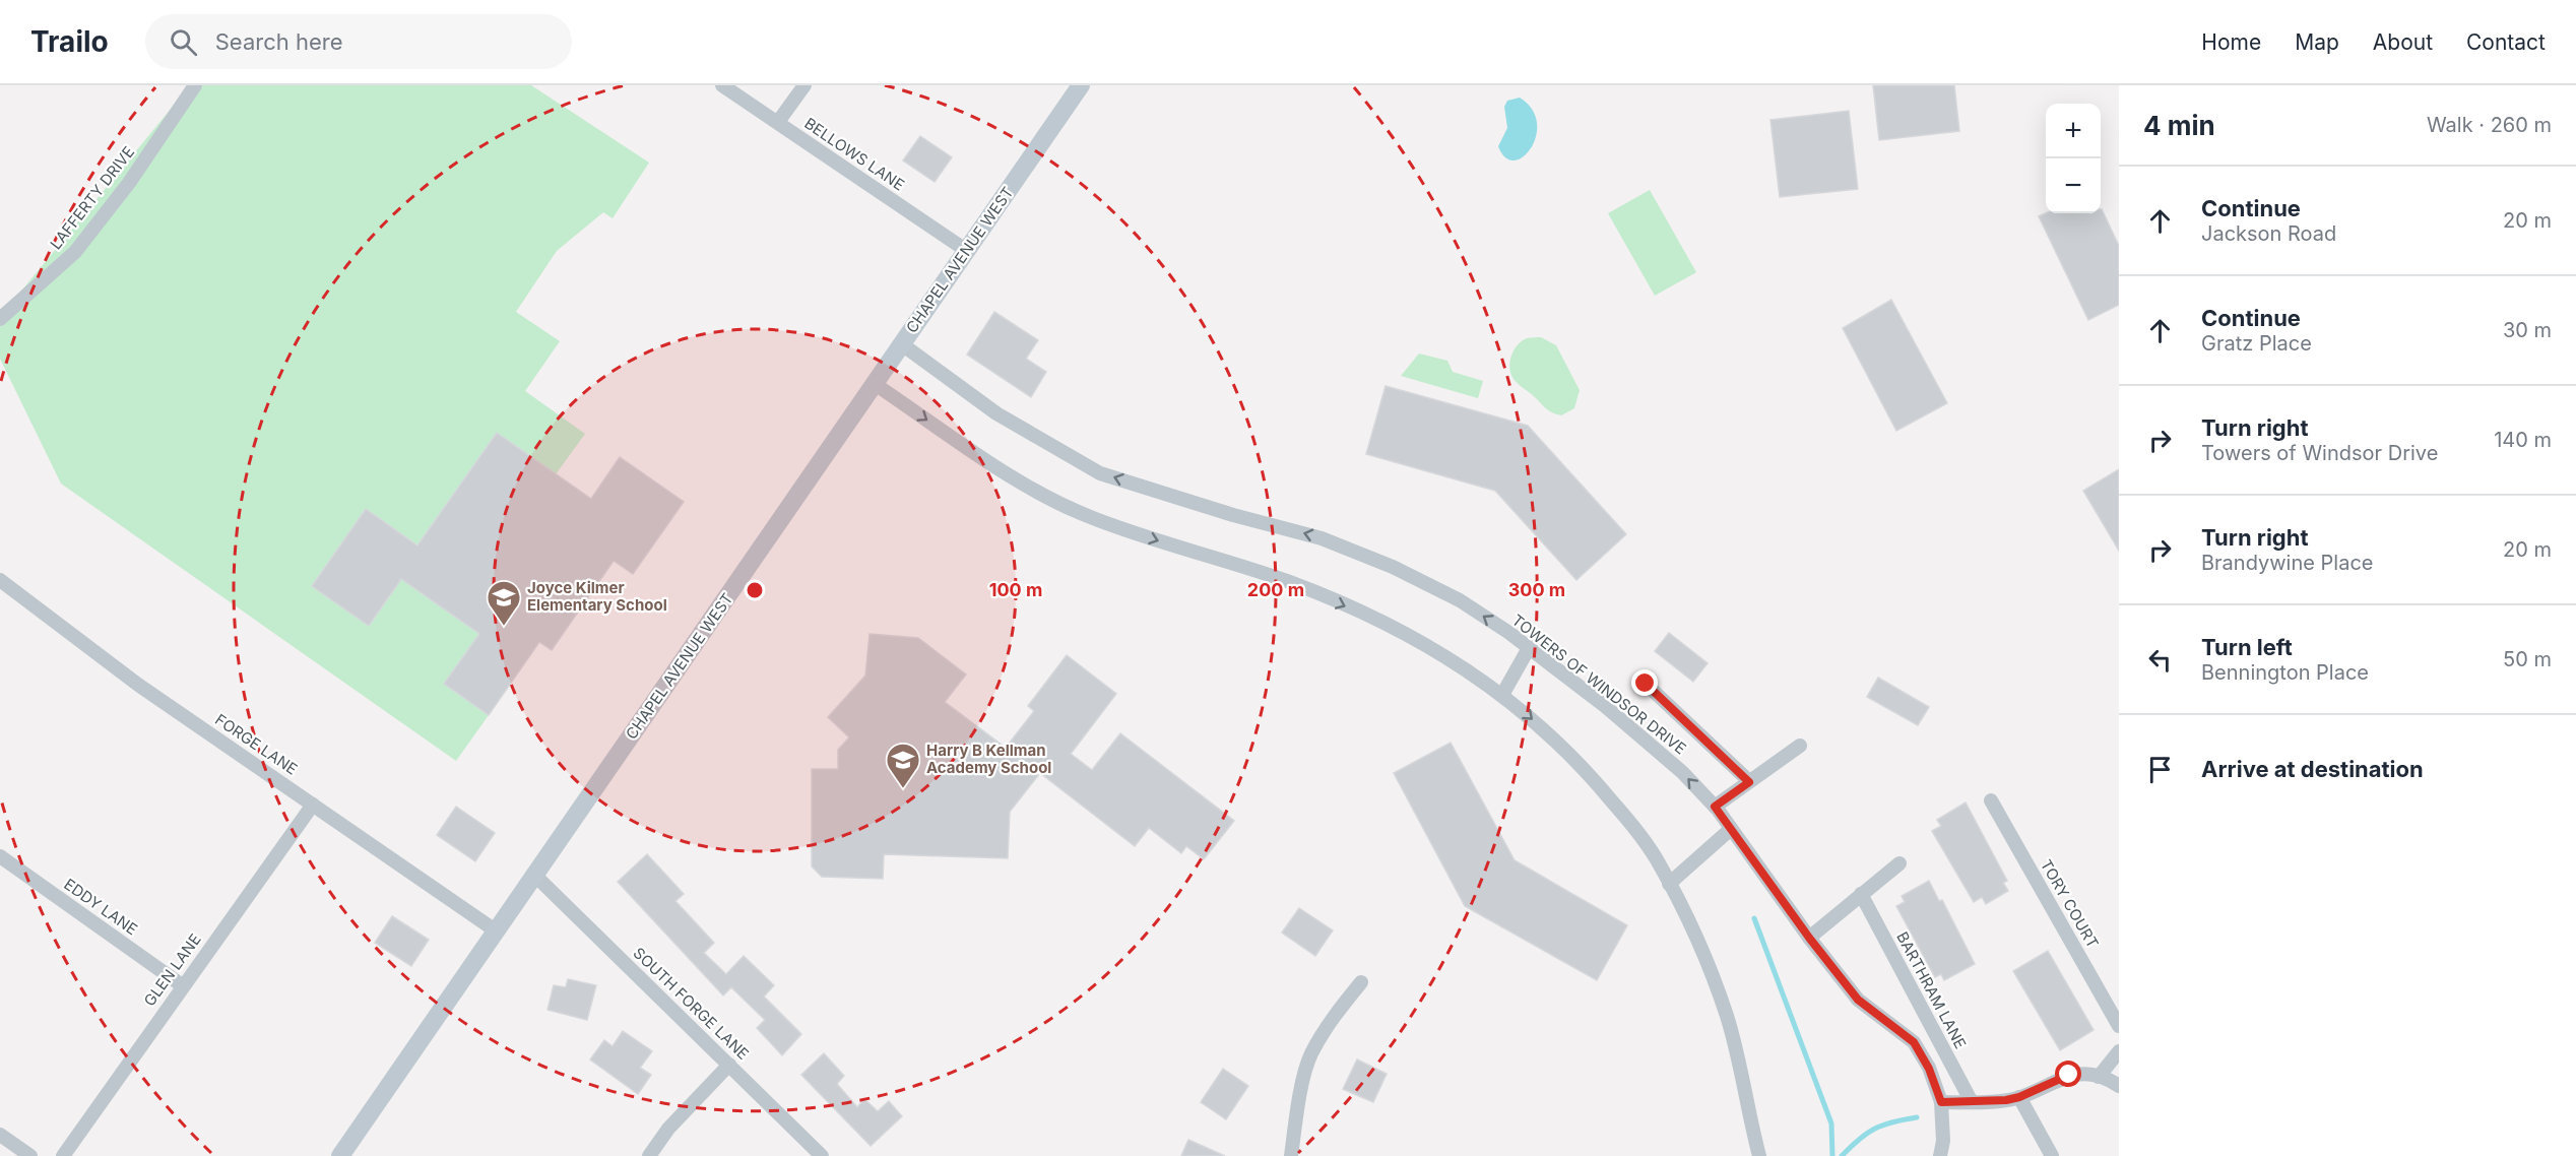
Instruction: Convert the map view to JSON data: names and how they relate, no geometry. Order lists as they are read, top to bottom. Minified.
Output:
{"streets":{"main road":["CHAPEL AVENUE WEST"],"street":["BELLOWS LANE","LAFFERTY DRIVE","TOWERS OF WINDSOR DRIVE","FORGE LANE","TORY COURT","EDDY LANE","GLEN LANE","BARTHRAM LANE","SOUTH FORGE LANE"]},"crossings":[["BELLOWS LANE","CHAPEL AVENUE WEST"],["CHAPEL AVENUE WEST","TOWERS OF WINDSOR DRIVE"],["CHAPEL AVENUE WEST","FORGE LANE"],["CHAPEL AVENUE WEST","SOUTH FORGE LANE"],["FORGE LANE","GLEN LANE"],["EDDY LANE","GLEN LANE"]],"places":{"school or university":["Joyce Kilmer Elementary School","Harry B Kellman Academy School"]},"page":{"header":"Trailo","search":"Search here","nav":["Home","Map","About","Contact"],"heading":["4 min","Walk · 260 m"],"map_buttons":["+","−"],"list":[["Continue","Jackson Road","20 m"],["Continue","Gratz Place","30 m"],["Turn right","Towers of Windsor Drive","140 m"],["Turn right","Brandywine Place","20 m"],["Turn left","Bennington Place","50 m"],"Arrive at destination"]},"rings":["100 m","200 m","300 m"]}
